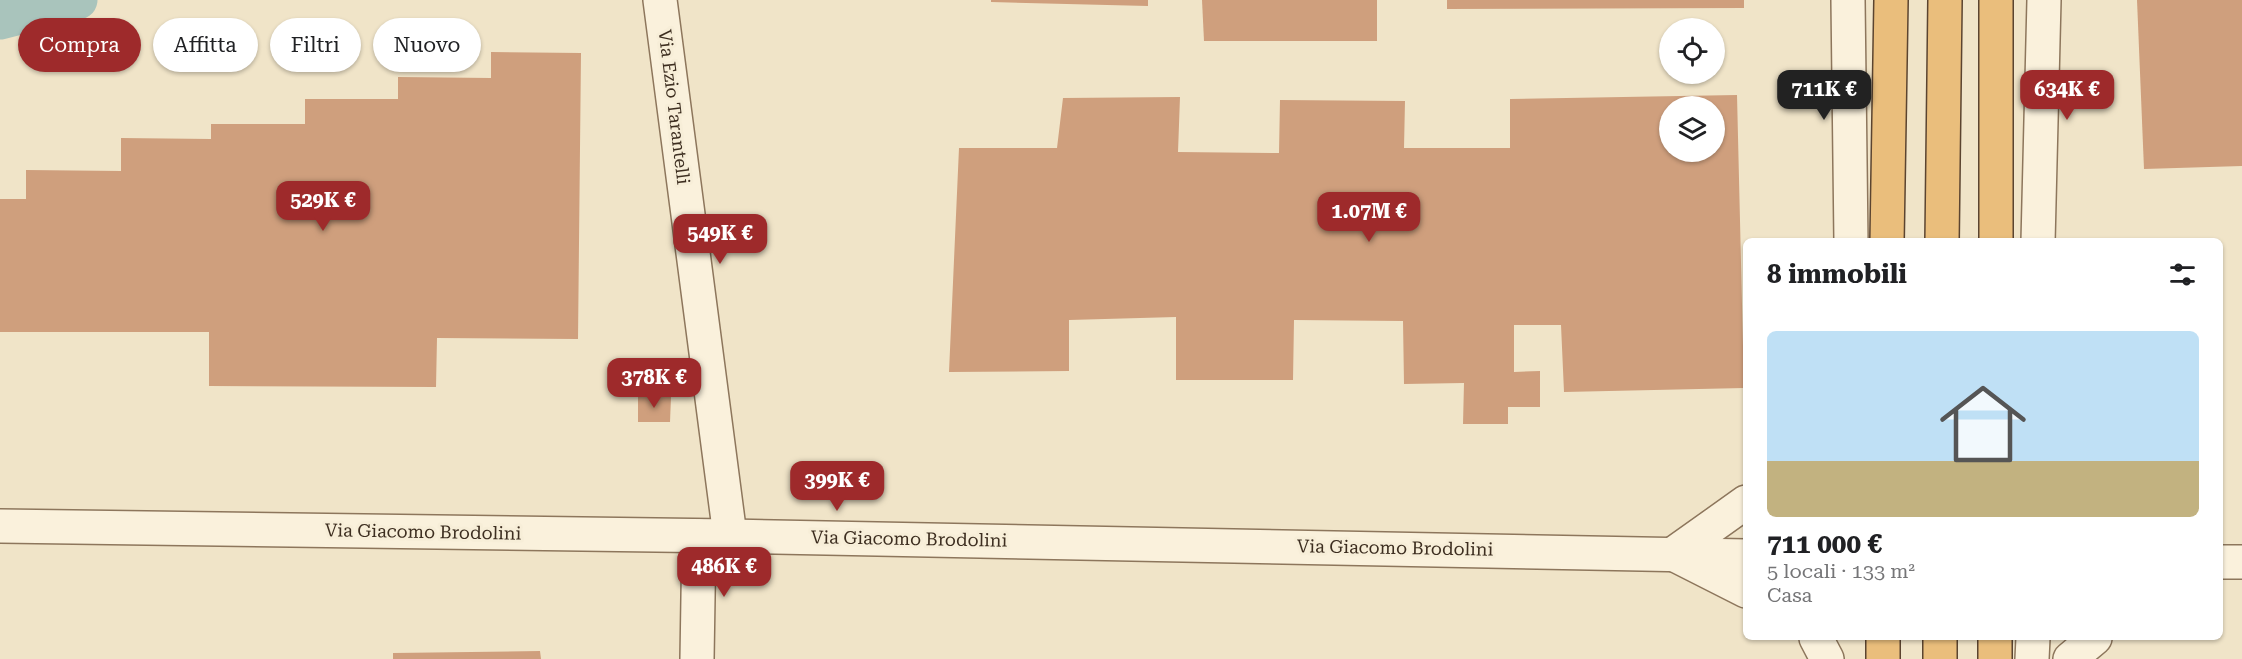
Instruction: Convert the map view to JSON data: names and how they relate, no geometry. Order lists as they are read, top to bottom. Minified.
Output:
{"streets":{"street":["Via Ezio Tarantelli","Via Giacomo Brodolini"]},"crossings":[["Via Ezio Tarantelli","Via Giacomo Brodolini"]],"page":{"chip":["Compra","Affitta","Filtri","Nuovo"],"price":["711K €","634K €","529K €","1.07M €","549K €","378K €","399K €","486K €"],"heading":"8 immobili","list":[{"name":"711 000 €","note":"5 locali · 133 m² · Casa"}]}}
